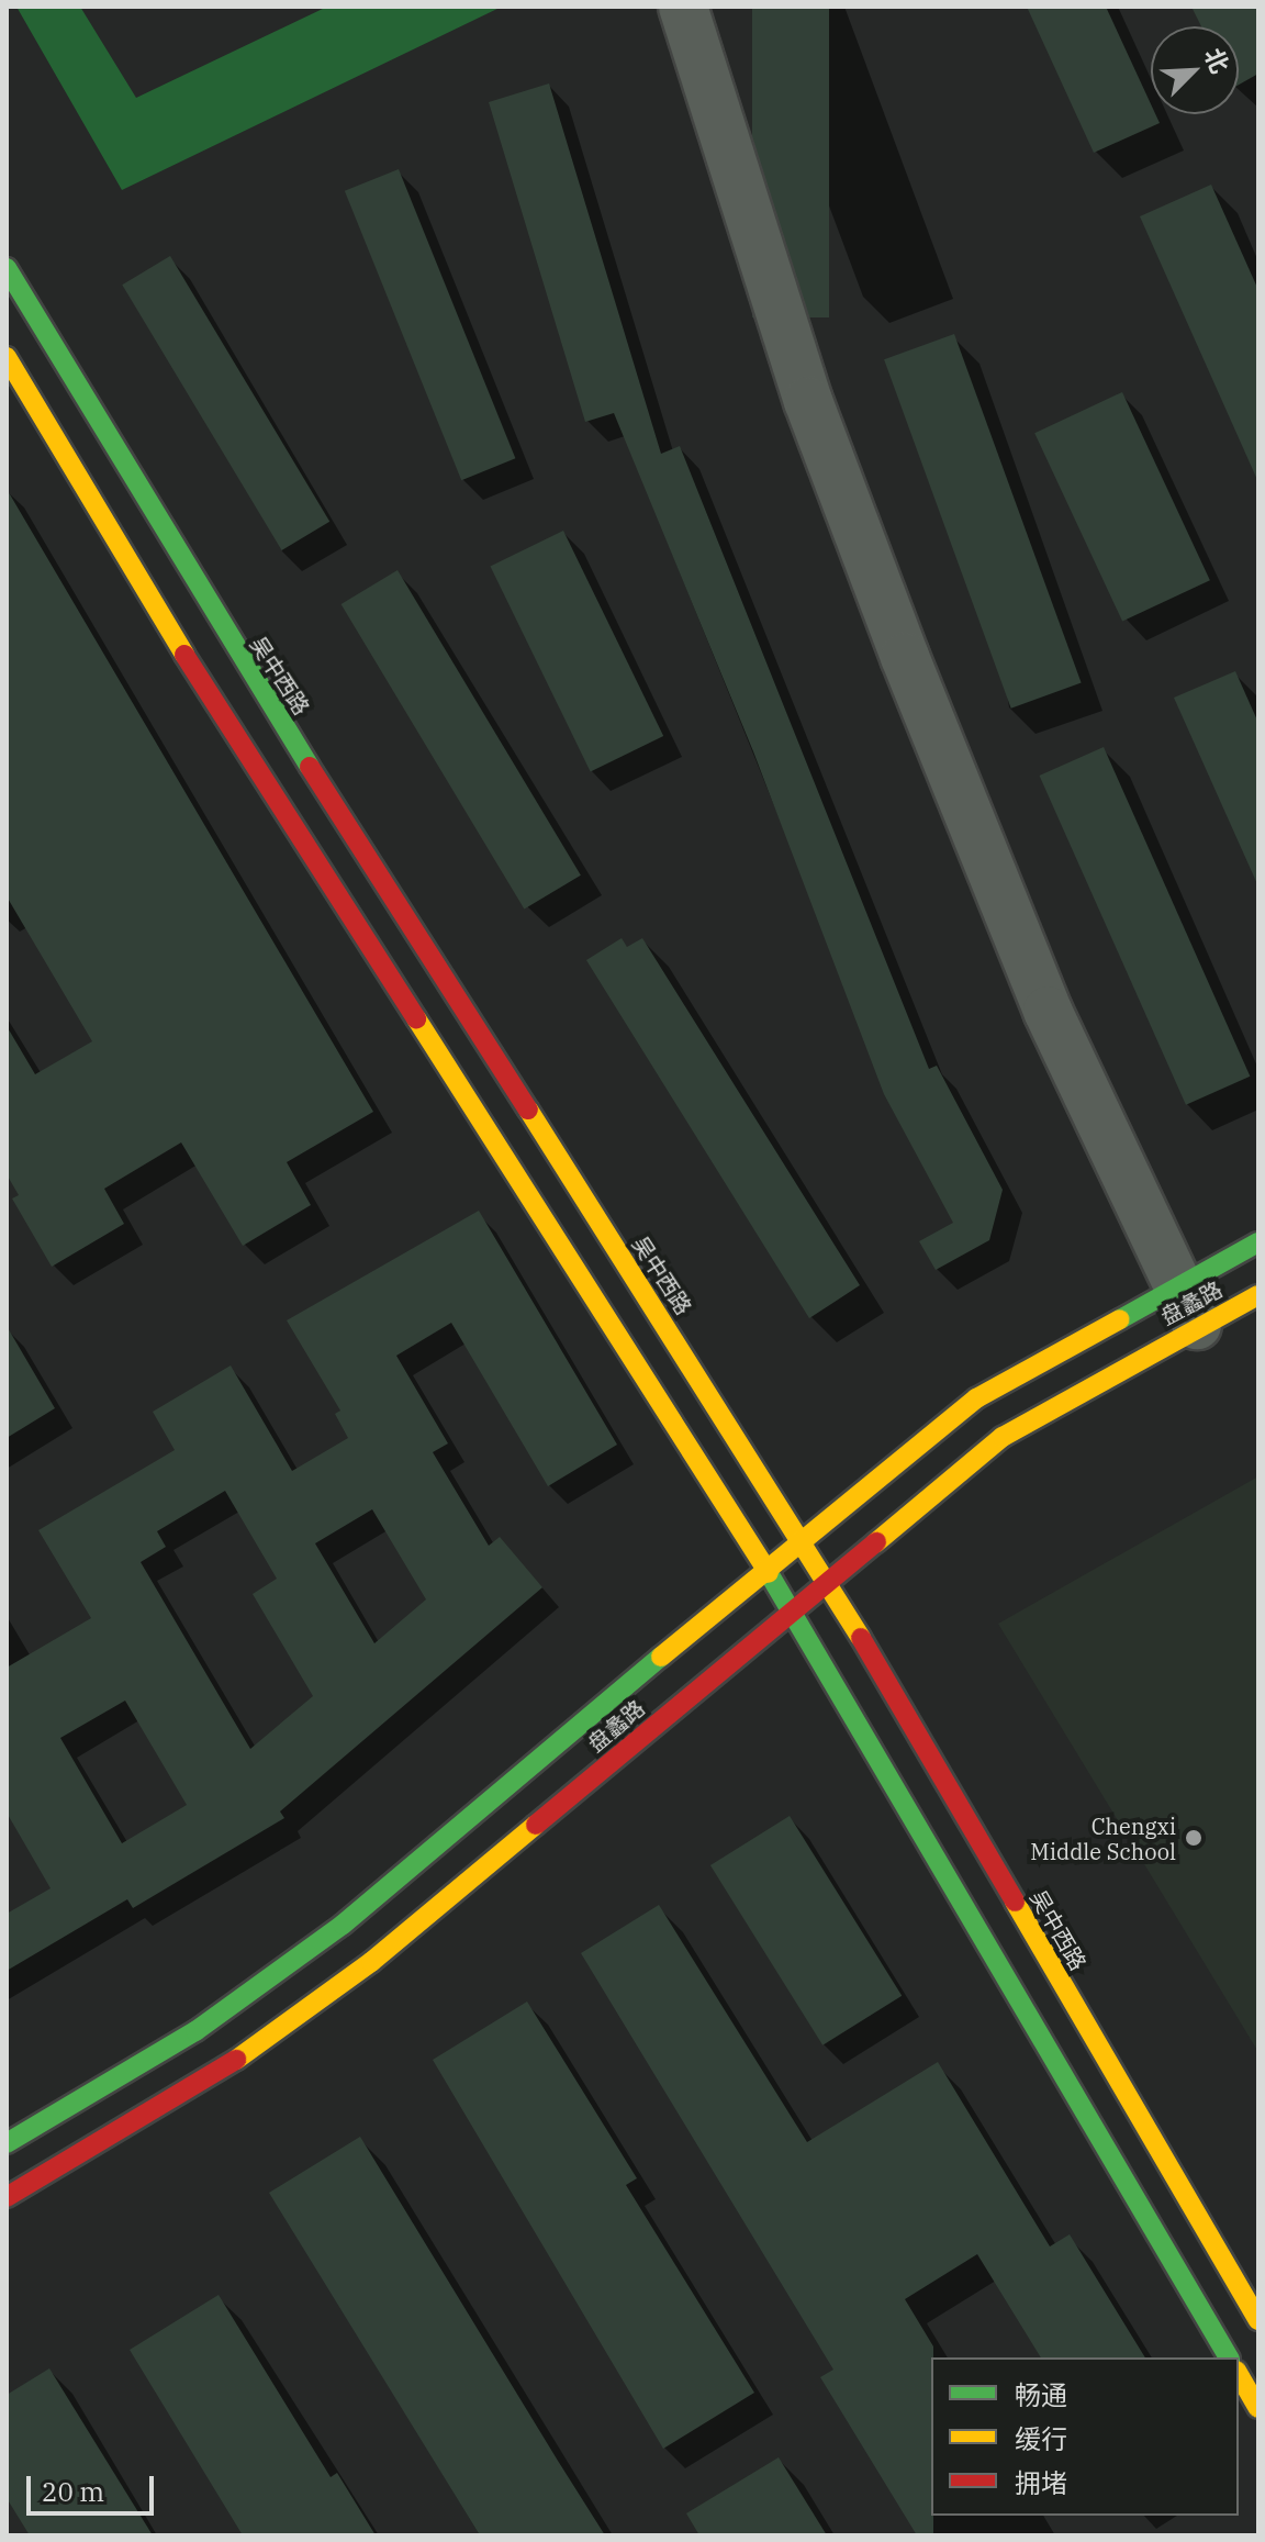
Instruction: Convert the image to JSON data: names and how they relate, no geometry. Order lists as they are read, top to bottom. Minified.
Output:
{"streets":{"main road":["吴中西路","盘蠡路"]},"crossings":[["吴中西路","盘蠡路"]],"places":["Chengxi Middle School"],"legend":["畅通","缓行","拥堵"],"scale_bar":"20 m","north":"top right"}
